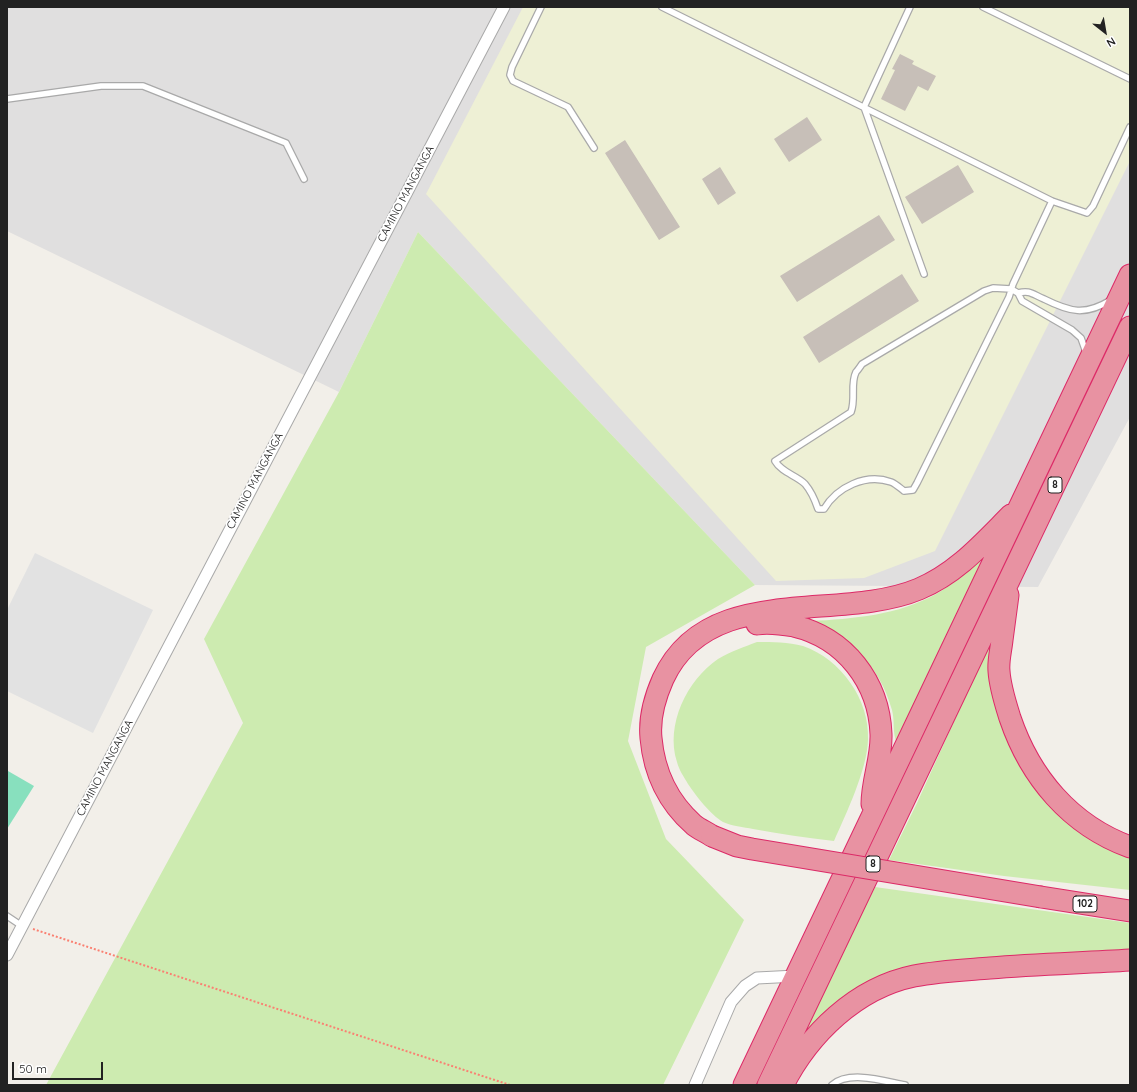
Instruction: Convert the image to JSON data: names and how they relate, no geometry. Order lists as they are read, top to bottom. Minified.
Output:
{"streets":{"highway":["8","102"],"street":["CAMINO MANGANGA"]},"scale_bar":"50 m","north":"bottom right"}
